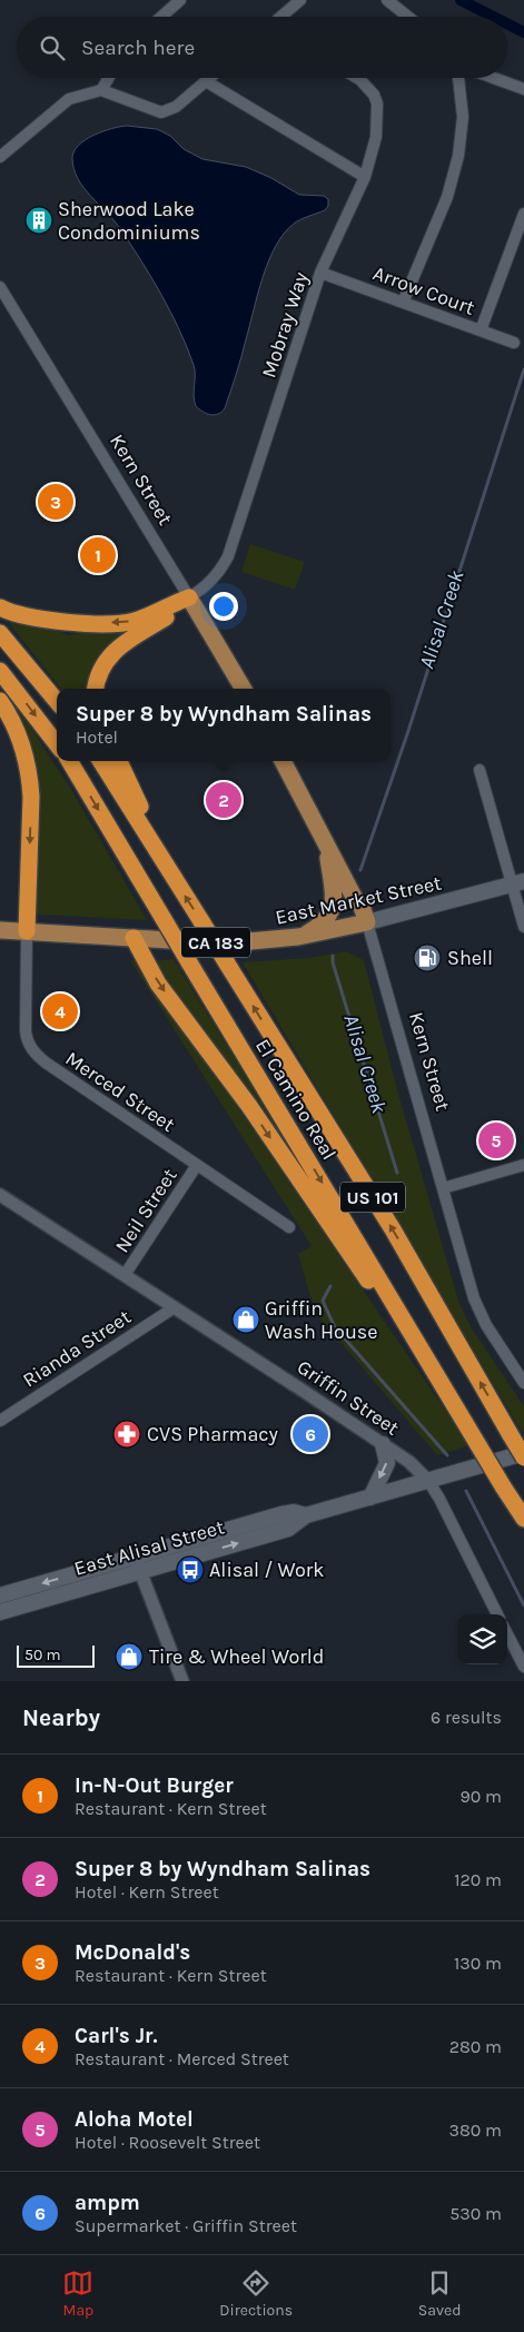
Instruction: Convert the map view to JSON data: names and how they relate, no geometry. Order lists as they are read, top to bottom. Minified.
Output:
{"streets":{"highway":["El Camino Real","US 101"],"main road":["Kern Street","East Market Street","CA 183","East Alisal Street"],"street":["Arrow Court","Mobray Way","Merced Street","Neil Street","Rianda Street","Griffin Street"]},"crossings":[["Arrow Court","Mobray Way"],["Mobray Way","Kern Street"],["Kern Street","East Market Street"],["East Market Street","Merced Street"],["Merced Street","Neil Street"],["Neil Street","Griffin Street"],["Rianda Street","Griffin Street"],["Griffin Street","East Alisal Street"]],"water":["Alisal Creek"],"places":{"building":["Sherwood Lake Condominiums"],"fuel station":["Shell"],"shop":["Griffin Wash House","Tire & Wheel World"],"pharmacy":["CVS Pharmacy"],"bus stop":["Alisal / Work"]},"scale_bar":"50 m","page":{"search":"Search here","pins":["3","1","2","4","5","6"],"popup":["Super 8 by Wyndham Salinas","Hotel"],"scale":"50 m","heading":["Nearby","6 results"],"list":[{"mark":"1","name":"In-N-Out Burger","note":"Restaurant · Kern Street","value":"90 m"},{"mark":"2","name":"Super 8 by Wyndham Salinas","note":"Hotel · Kern Street","value":"120 m"},{"mark":"3","name":"McDonald's","note":"Restaurant · Kern Street","value":"130 m"},{"mark":"4","name":"Carl's Jr.","note":"Restaurant · Merced Street","value":"280 m"},{"mark":"5","name":"Aloha Motel","note":"Hotel · Roosevelt Street","value":"380 m"},{"mark":"6","name":"ampm","note":"Supermarket · Griffin Street","value":"530 m"}],"nav":["Map","Directions","Saved"]}}
